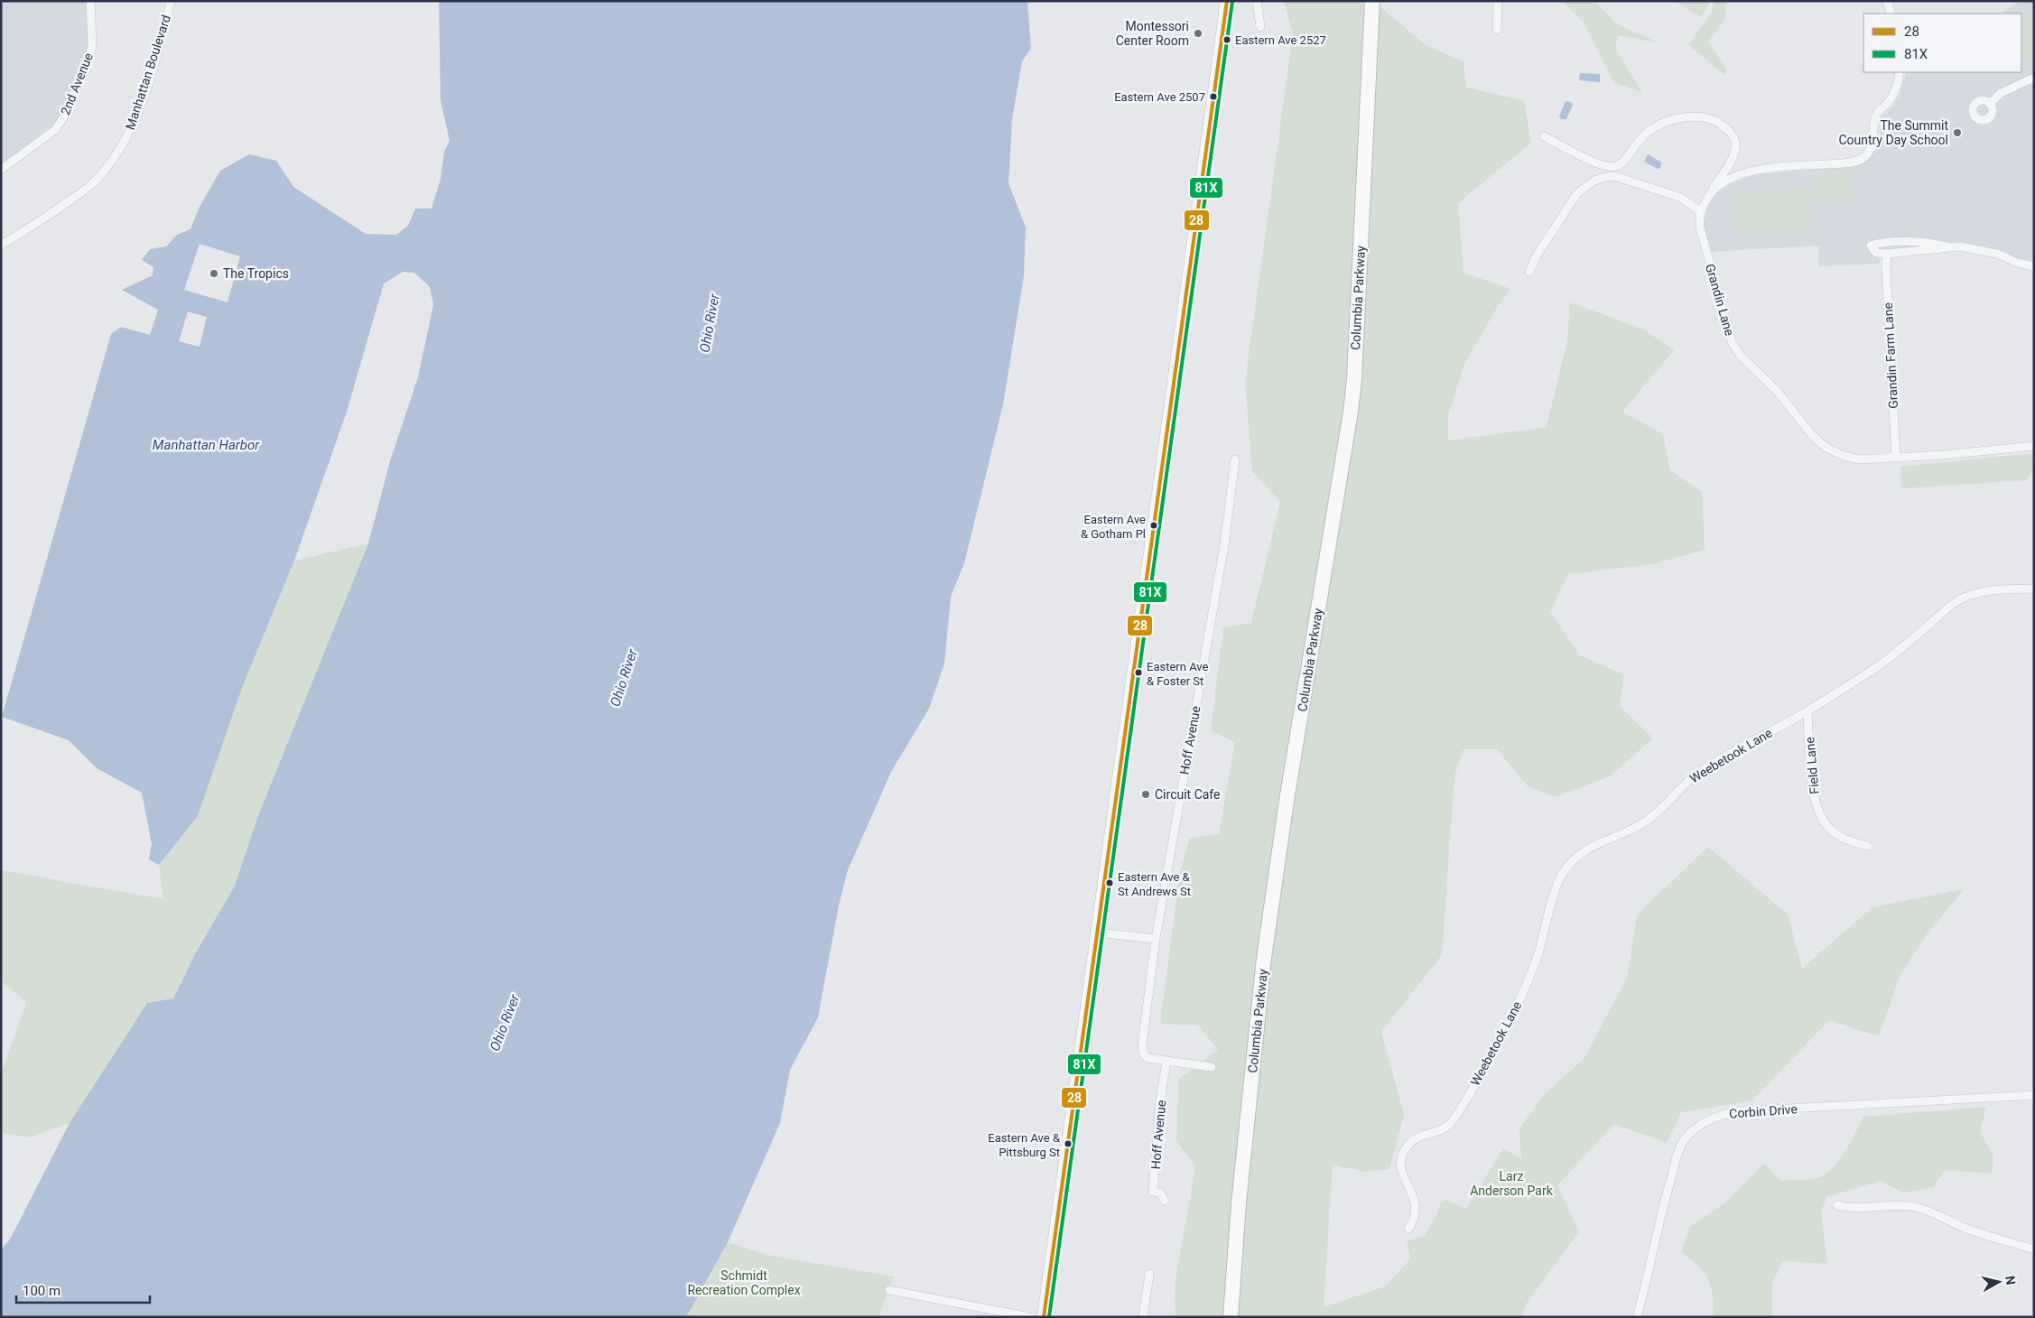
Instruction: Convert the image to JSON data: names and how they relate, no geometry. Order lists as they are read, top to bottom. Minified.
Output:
{"streets":{"highway":["Columbia Parkway"],"street":["Manhattan Boulevard","2nd Avenue","Grandin Lane","Grandin Farm Lane","Hoff Avenue","Weebetook Lane","Field Lane","Corbin Drive"]},"crossings":[["Grandin Lane","Grandin Farm Lane"],["Weebetook Lane","Field Lane"]],"water":["Ohio River","Manhattan Harbor"],"parks":["Larz Anderson Park","Schmidt Recreation Complex"],"places":["Montessori Center Room","Eastern Ave 2527","Eastern Ave 2507","The Summit Country Day School","The Tropics","Eastern Ave & Gotham Pl","Eastern Ave & Foster St","Circuit Cafe","Eastern Ave & St Andrews St","Eastern Ave & Pittsburg St"],"lines":["transit line 28","transit line 81X"],"legend":["28","81X"],"scale_bar":"100 m","north":"right"}
